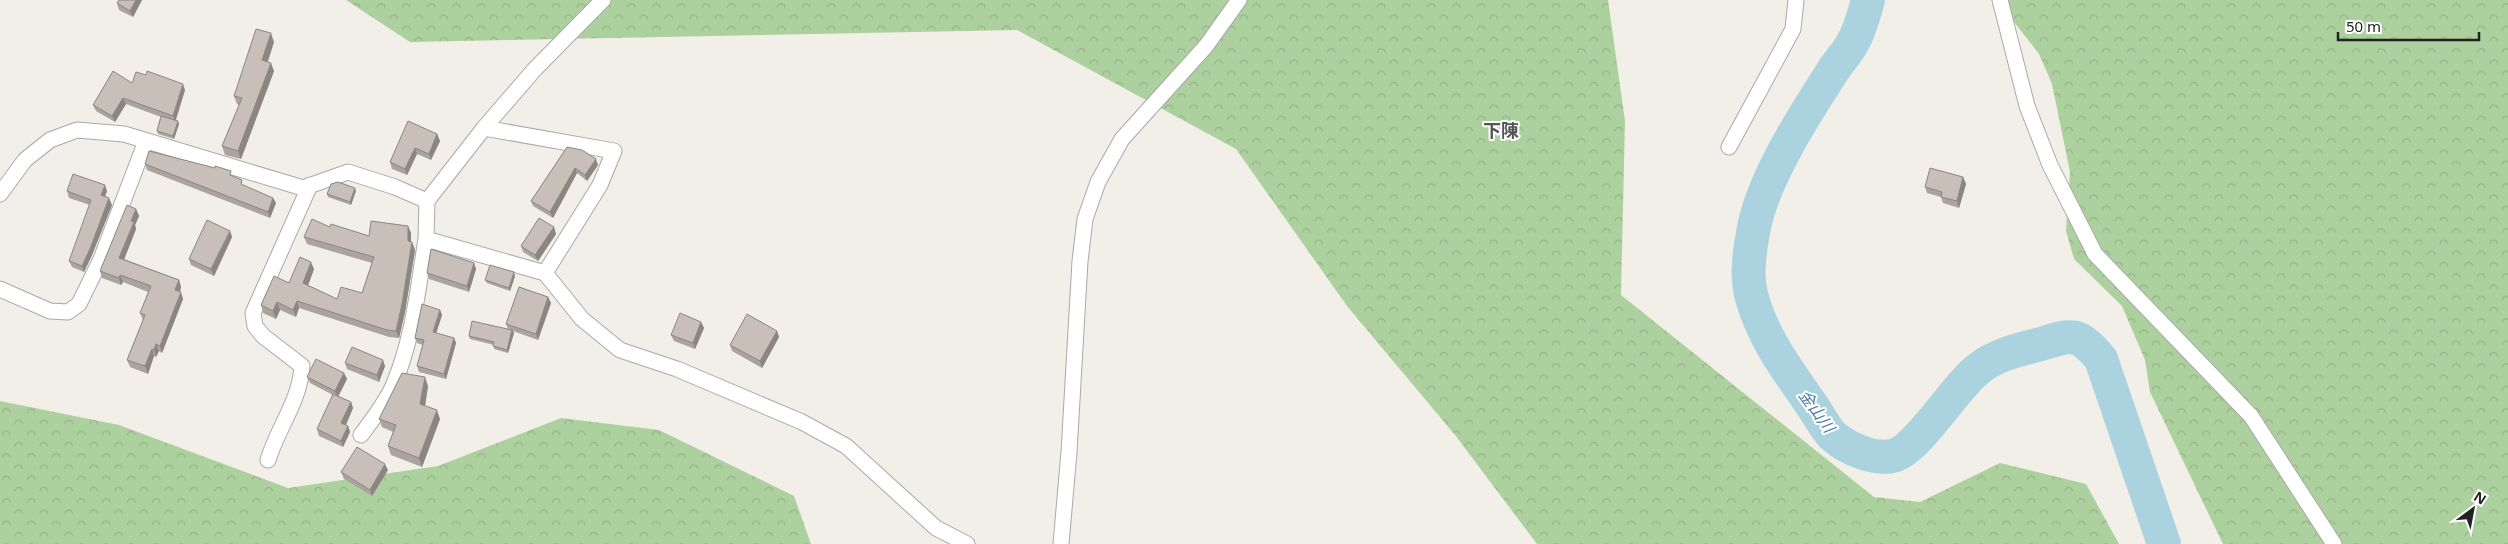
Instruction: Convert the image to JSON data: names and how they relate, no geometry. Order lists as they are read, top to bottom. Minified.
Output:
{"districts":["下陳"],"water":["金山川"],"scale_bar":"50 m","north":"top right"}
